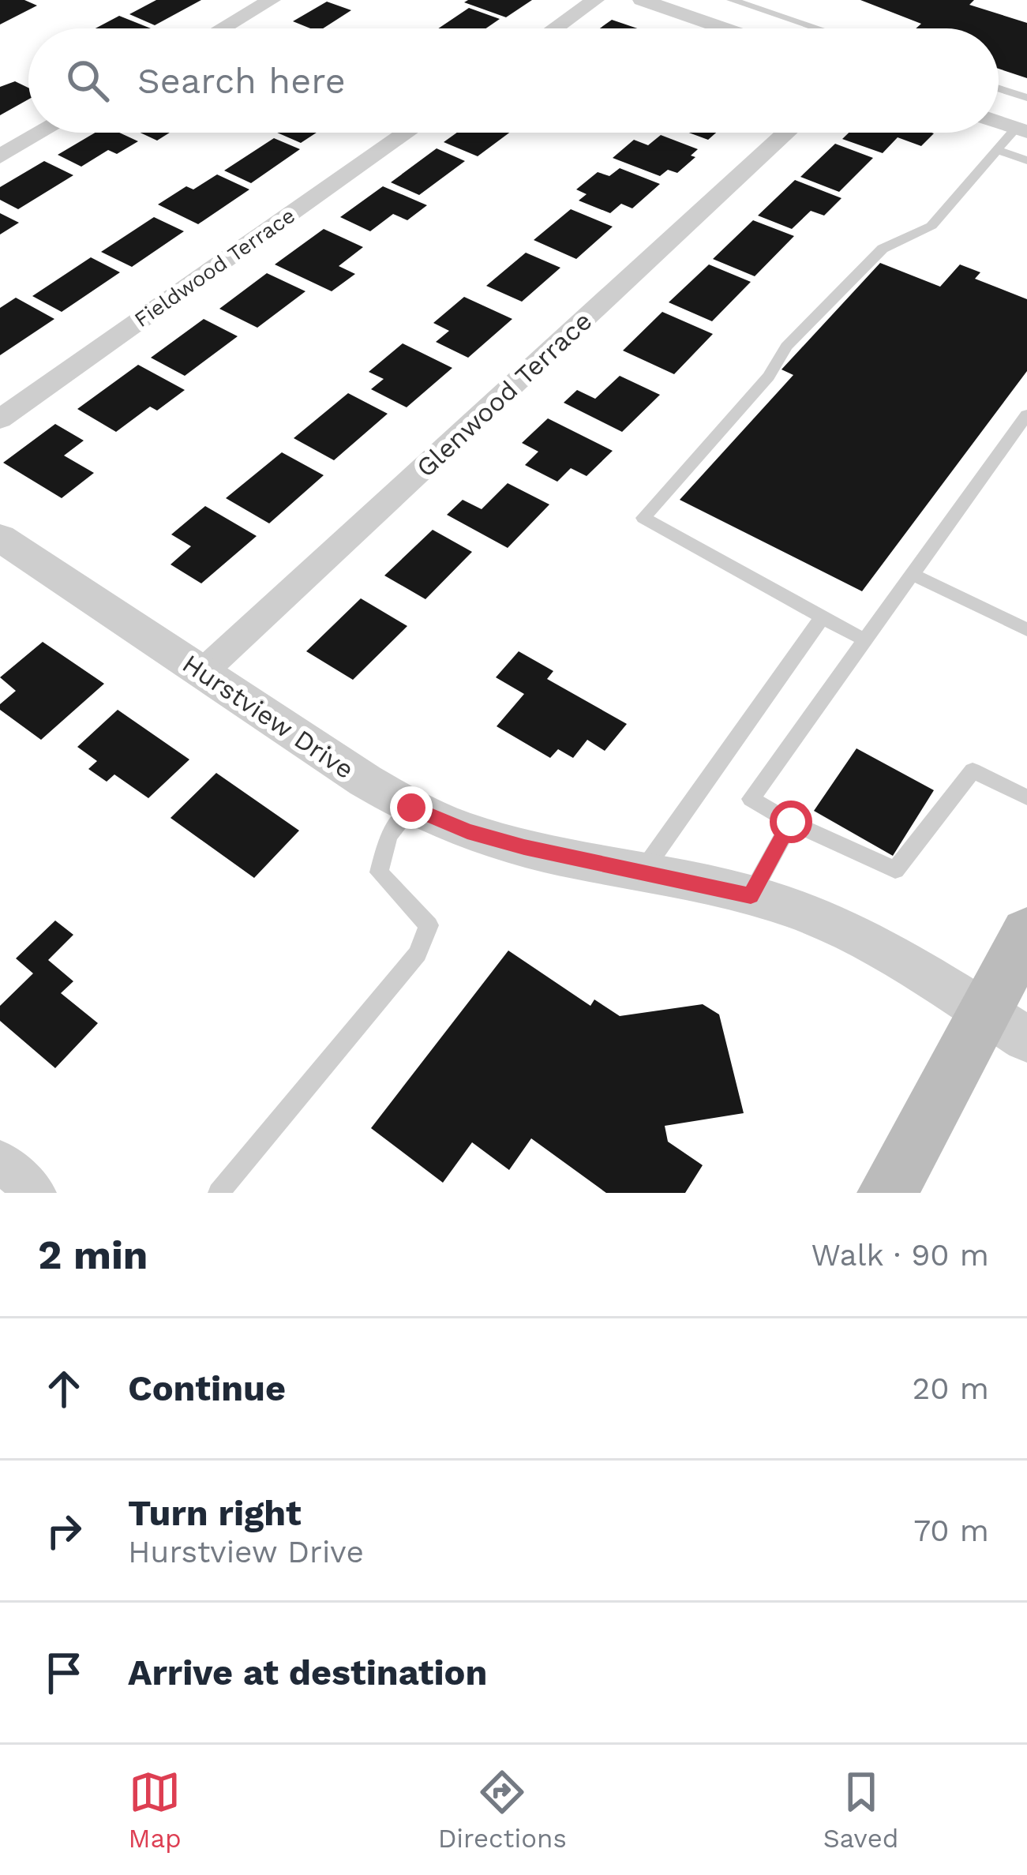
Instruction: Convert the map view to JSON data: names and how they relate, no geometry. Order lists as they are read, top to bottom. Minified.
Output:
{"streets":{"street":["Fieldwood Terrace","Glenwood Terrace","Hurstview Drive"]},"crossings":[["Glenwood Terrace","Hurstview Drive"]],"page":{"search":"Search here","heading":["2 min","Walk · 90 m"],"list":[["Continue","20 m"],["Turn right","Hurstview Drive","70 m"],"Arrive at destination"],"nav":["Map","Directions","Saved"]}}
